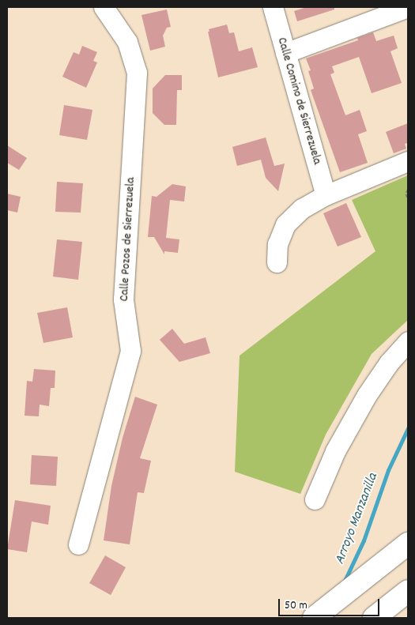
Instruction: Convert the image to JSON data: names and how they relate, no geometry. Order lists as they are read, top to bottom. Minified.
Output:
{"streets":{"street":["Calle Comino de Sierrezuela","Calle Pozos de Sierrezuela"]},"water":["Arroyo Manzanilla"],"scale_bar":"50 m"}
